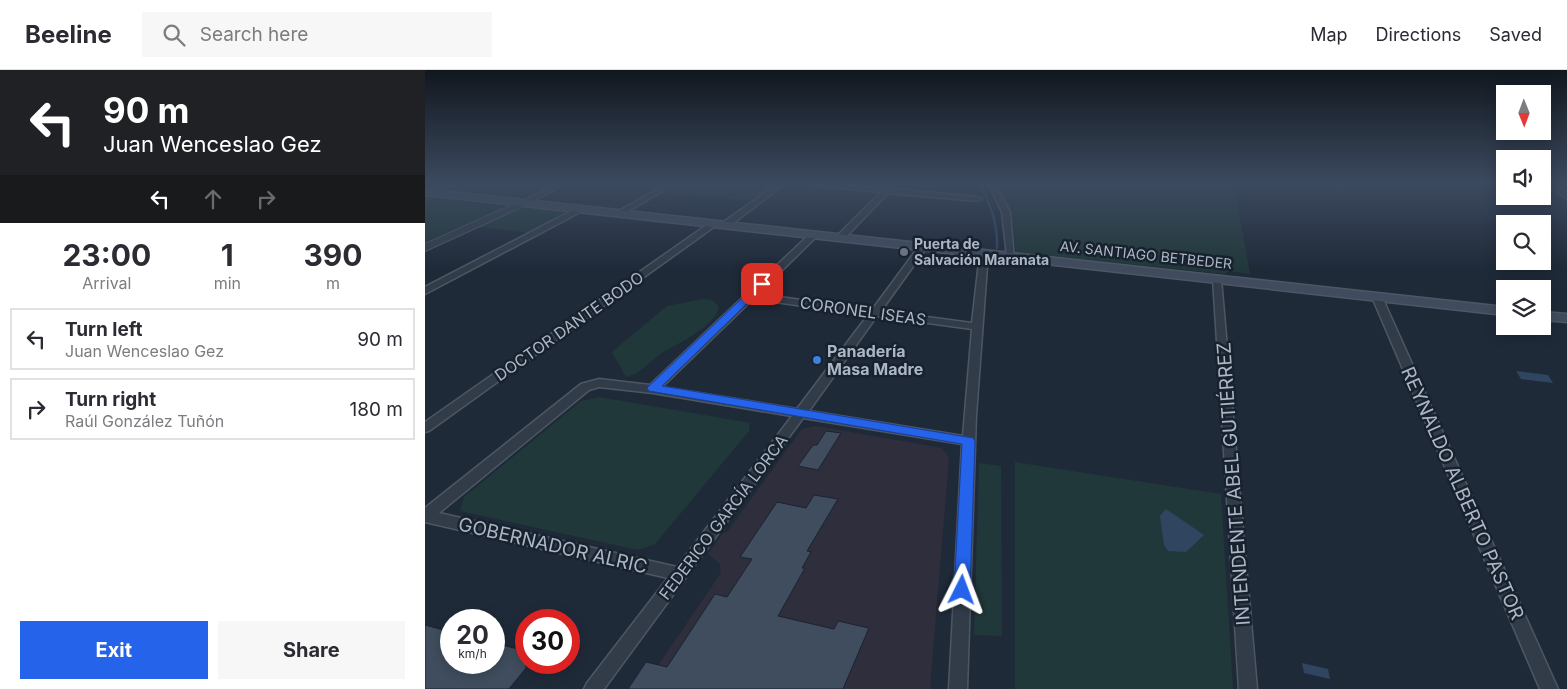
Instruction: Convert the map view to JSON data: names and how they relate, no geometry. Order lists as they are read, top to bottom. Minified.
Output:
{"streets":{"main road":["AV. SANTIAGO BETBEDER"],"street":["CORONEL ISEAS","DOCTOR DANTE BODO","INTENDENTE ABEL GUTIÉRREZ","REYNALDO ALBERTO PASTOR","FEDERICO GARCÍA LORCA","GOBERNADOR ALRIC"]},"crossings":[["AV. SANTIAGO BETBEDER","DOCTOR DANTE BODO"],["AV. SANTIAGO BETBEDER","INTENDENTE ABEL GUTIÉRREZ"],["AV. SANTIAGO BETBEDER","REYNALDO ALBERTO PASTOR"],["AV. SANTIAGO BETBEDER","FEDERICO GARCÍA LORCA"],["CORONEL ISEAS","FEDERICO GARCÍA LORCA"],["FEDERICO GARCÍA LORCA","GOBERNADOR ALRIC"]],"places":["Puerta de Salvación Maranata","Panadería Masa Madre"],"north":"bottom","page":{"header":"Beeline","search":"Search here","nav":["Map","Directions","Saved"],"turn":["90 m","Juan Wenceslao Gez"],"eta":["23:00","Arrival","1","min","390","m"],"list":[{"name":"Turn left","note":"Juan Wenceslao Gez","value":"90 m"},{"name":"Turn right","note":"Raúl González Tuñón","value":"180 m"}],"speed":"20 km/h","limit":"30","buttons":["Exit","Share"]}}
